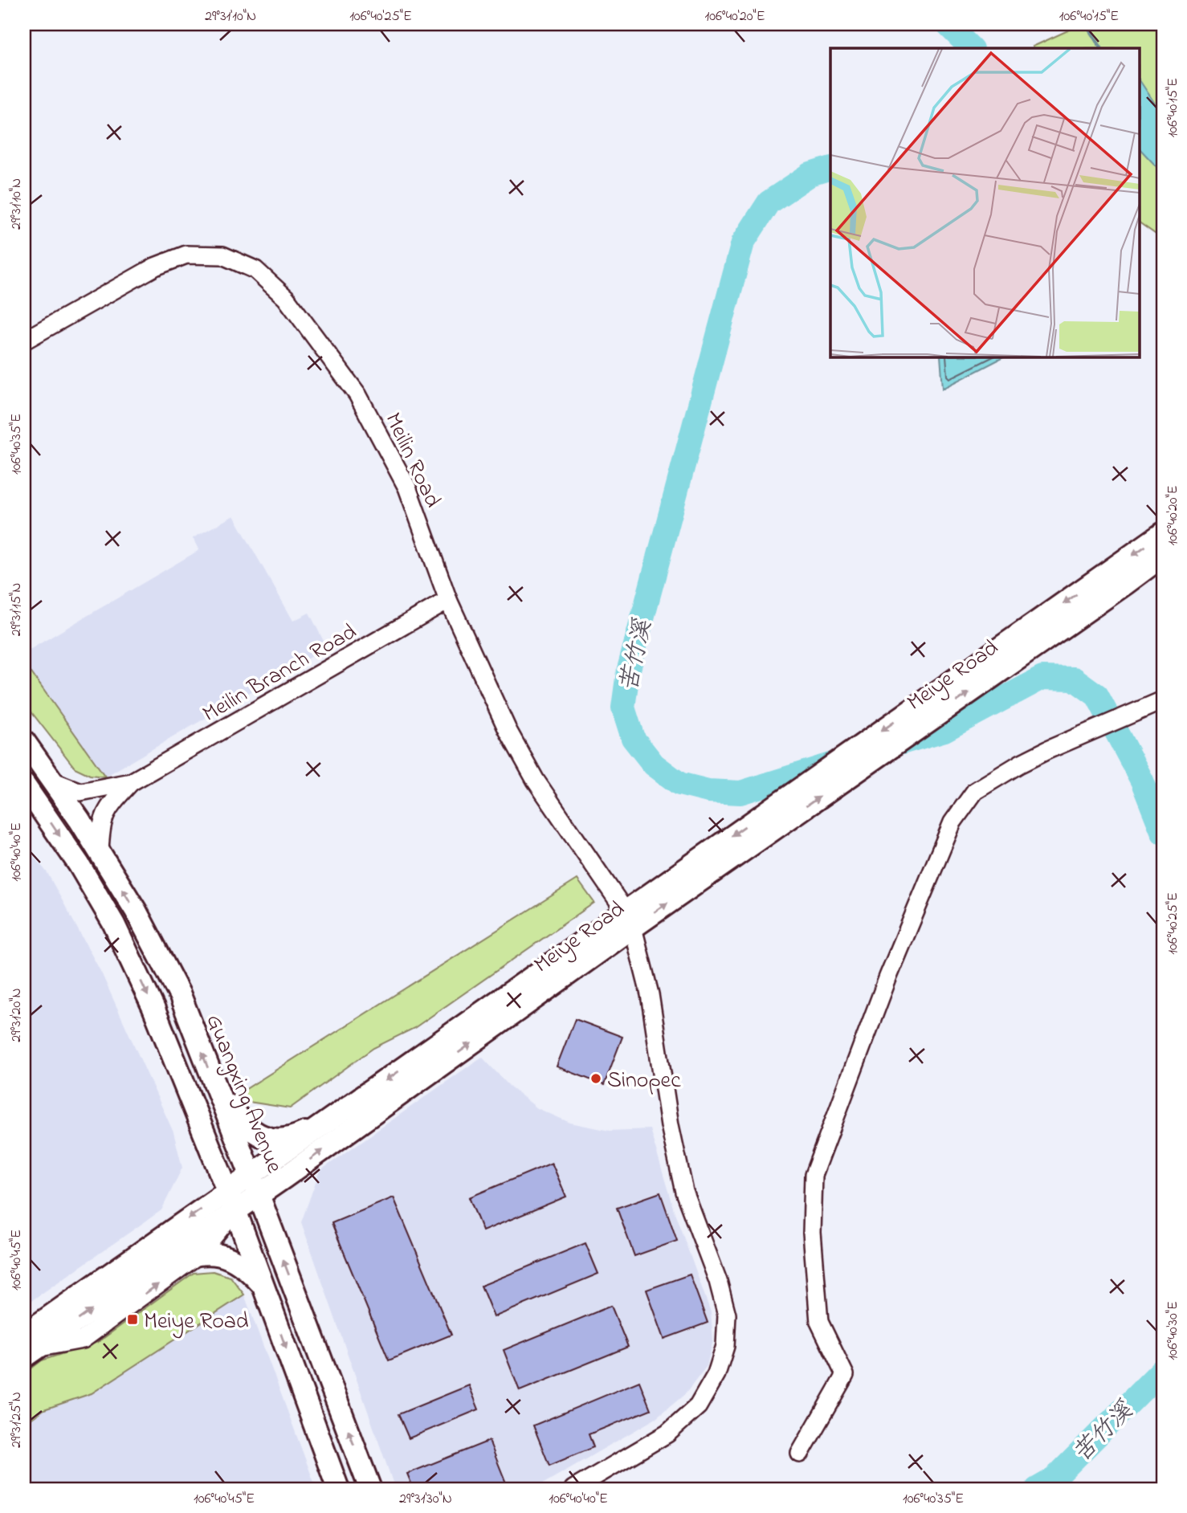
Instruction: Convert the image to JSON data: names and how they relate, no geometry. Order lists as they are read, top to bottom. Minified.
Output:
{"streets":{"main road":["Meiye Road","Guangxing Avenue"],"street":["Meilin Road","Meilin Branch Road"]},"crossings":[["Meilin Road","Meilin Branch Road"],["Meilin Road","Meiye Road"],["Meiye Road","Guangxing Avenue"]],"water":["苦竹溪"],"places":{"other":["Sinopec"],"transit":["Meiye Road"]},"coordinates":["29°31'10\"N","106°40'25\"E","106°40'20\"E","106°40'15\"E","106°40'35\"E","29°31'15\"N","106°40'40\"E","29°31'20\"N","106°40'45\"E","106°40'30\"E","29°31'25\"N","29°31'30\"N"]}
